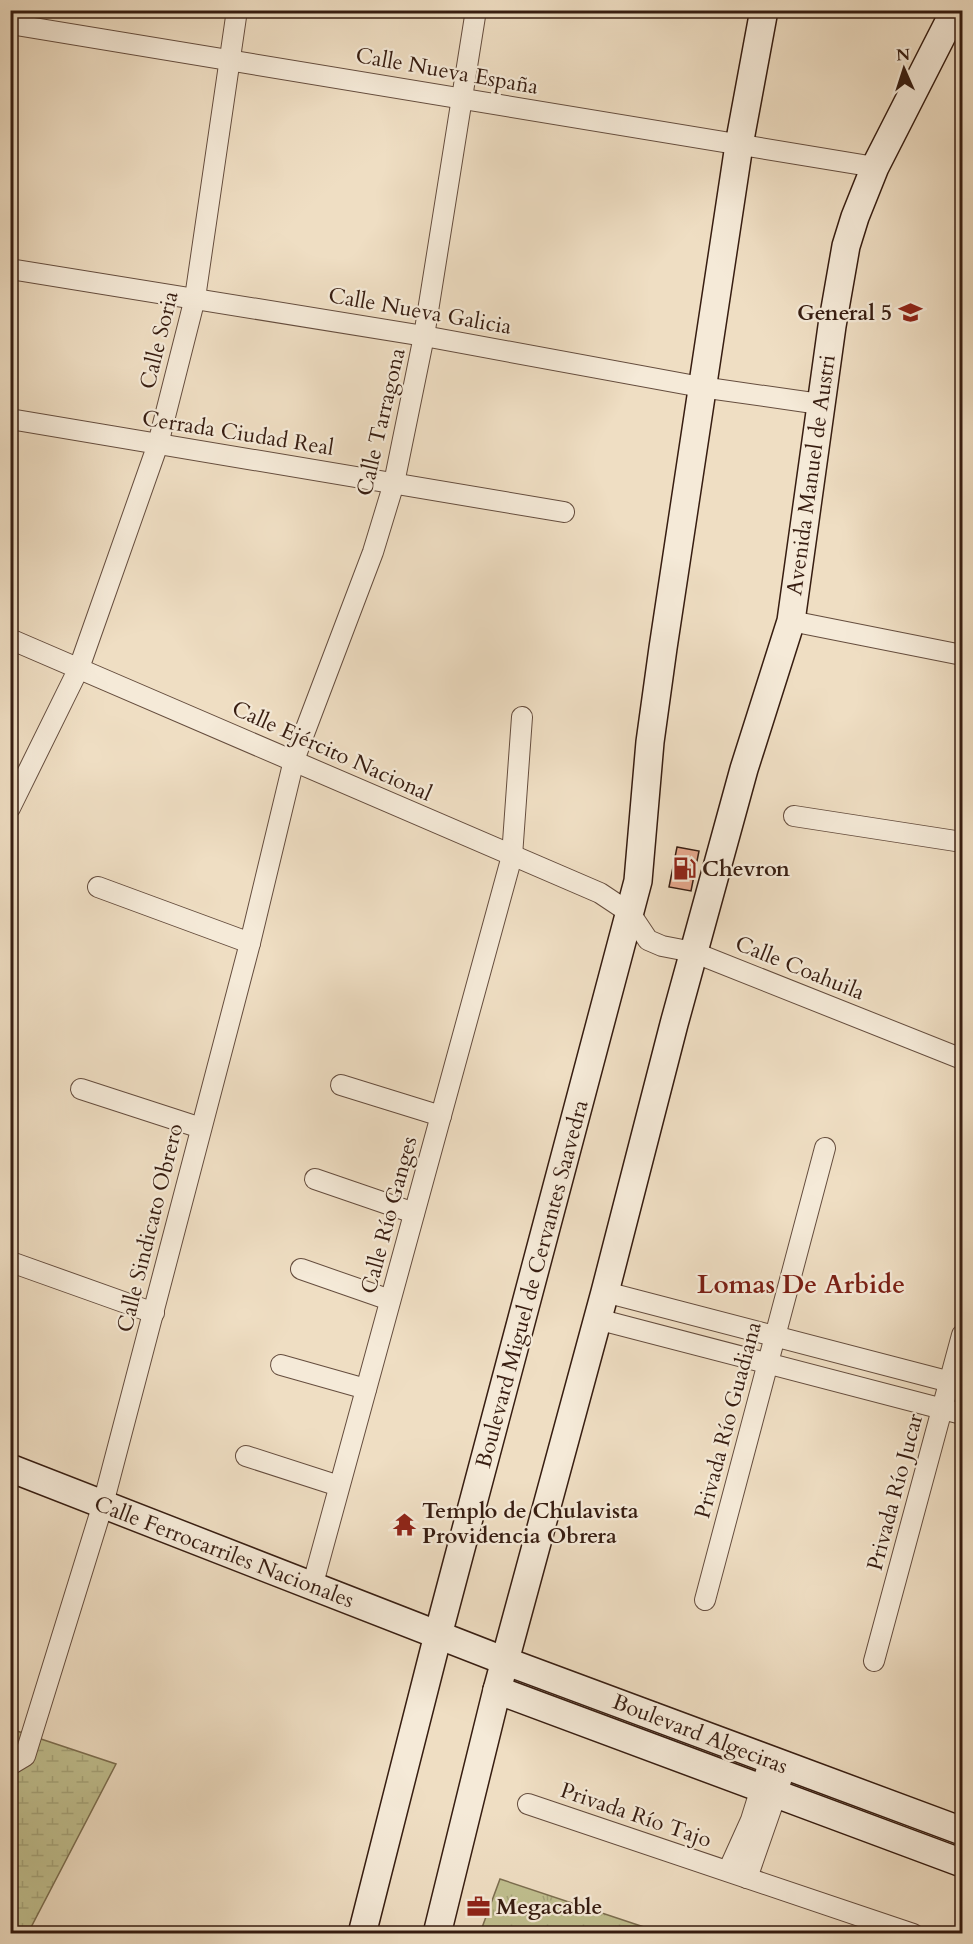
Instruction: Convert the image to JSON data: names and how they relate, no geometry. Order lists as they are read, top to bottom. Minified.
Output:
{"streets":{"main road":["Avenida Manuel de Austri","Boulevard Miguel de Cervantes Saavedra","Calle Ferrocarriles Nacionales","Boulevard Algeciras"],"street":["Calle Nueva España","Calle Nueva Galicia","Calle Soria","Calle Tarragona","Cerrada Ciudad Real","Calle Ejército Nacional","Calle Coahuila","Calle Río Ganges","Calle Sindicato Obrero","Privada Río Guadiana","Privada Río Jucar","Privada Río Tajo"]},"crossings":[["Calle Nueva España","Calle Soria"],["Calle Nueva España","Calle Tarragona"],["Calle Nueva España","Avenida Manuel de Austri"],["Calle Nueva España","Boulevard Miguel de Cervantes Saavedra"],["Calle Nueva Galicia","Calle Soria"],["Calle Nueva Galicia","Calle Tarragona"],["Calle Nueva Galicia","Avenida Manuel de Austri"],["Calle Nueva Galicia","Boulevard Miguel de Cervantes Saavedra"],["Calle Soria","Cerrada Ciudad Real"],["Calle Soria","Calle Ejército Nacional"],["Calle Tarragona","Cerrada Ciudad Real"],["Calle Tarragona","Calle Ejército Nacional"],["Calle Tarragona","Calle Sindicato Obrero"],["Avenida Manuel de Austri","Calle Coahuila"],["Calle Ejército Nacional","Calle Coahuila"],["Calle Ejército Nacional","Calle Río Ganges"],["Calle Ejército Nacional","Calle Sindicato Obrero"],["Calle Ejército Nacional","Boulevard Miguel de Cervantes Saavedra"],["Calle Coahuila","Boulevard Miguel de Cervantes Saavedra"],["Calle Río Ganges","Calle Ferrocarriles Nacionales"],["Calle Sindicato Obrero","Calle Ferrocarriles Nacionales"],["Boulevard Miguel de Cervantes Saavedra","Calle Ferrocarriles Nacionales"],["Boulevard Miguel de Cervantes Saavedra","Boulevard Algeciras"],["Calle Ferrocarriles Nacionales","Boulevard Algeciras"],["Boulevard Algeciras","Privada Río Tajo"]],"districts":["Lomas De Arbide"],"places":{"school or university":["General 5"],"fuel station":["Chevron"],"temple":["Templo de Chulavista Providencia Obrera"],"office":["Megacable"]},"north":"top"}
